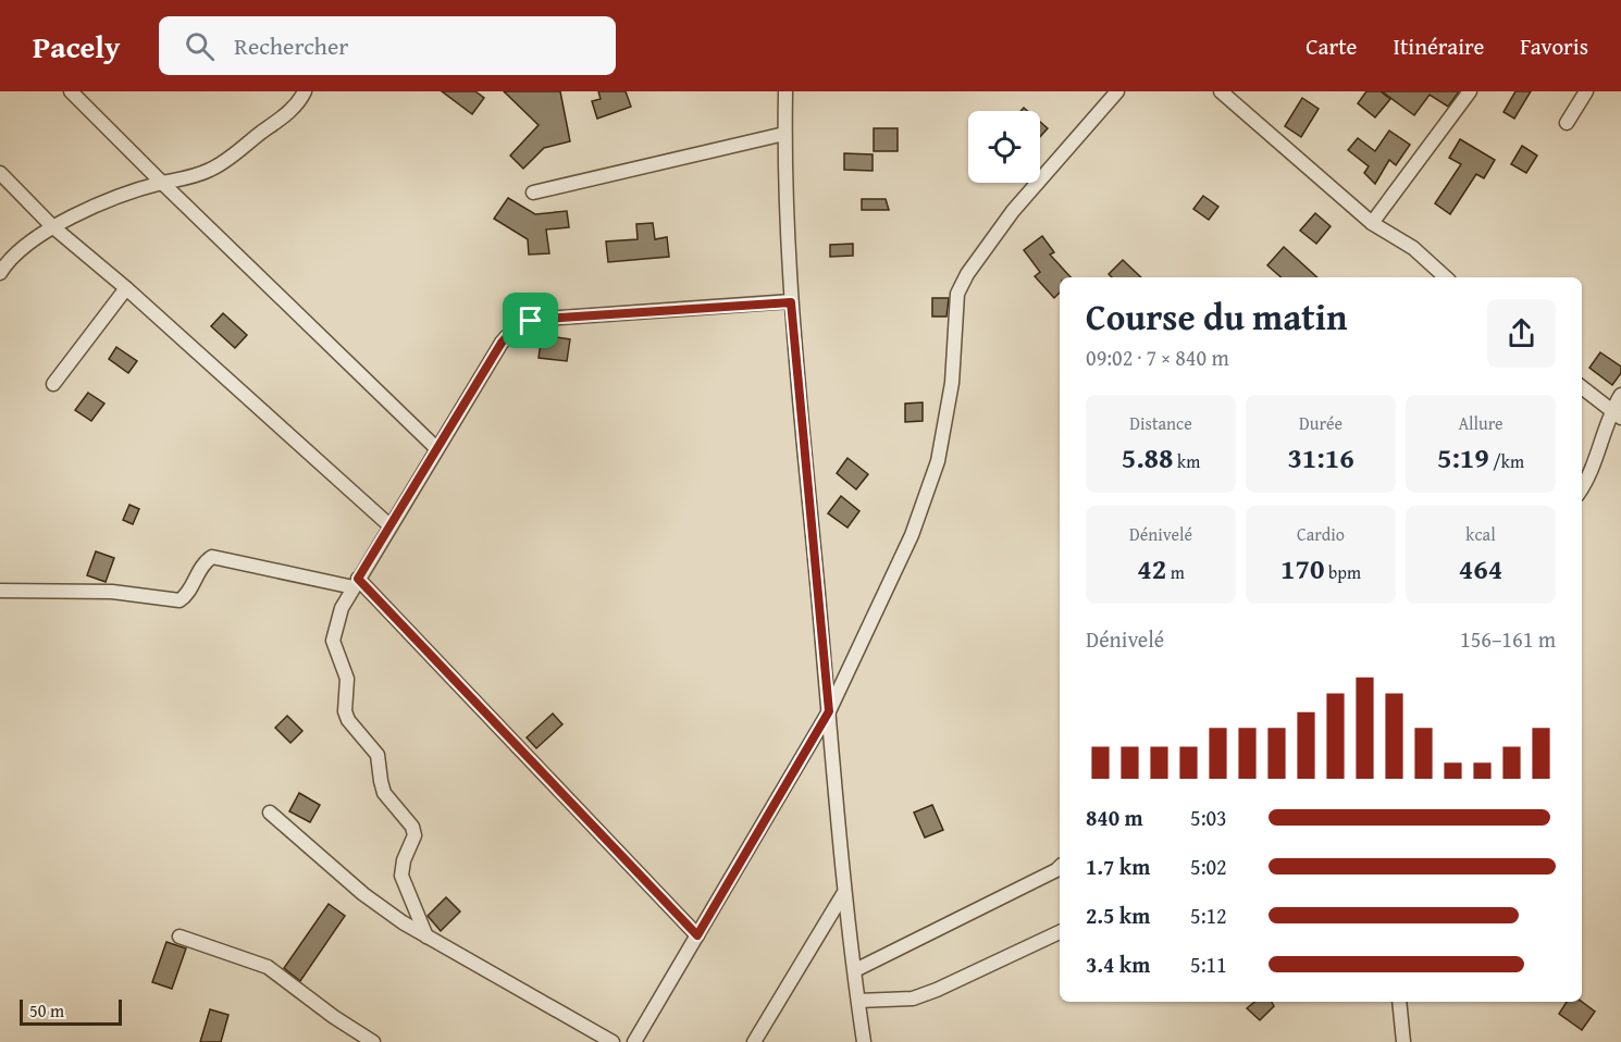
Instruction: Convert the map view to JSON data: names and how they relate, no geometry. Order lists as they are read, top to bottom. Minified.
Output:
{"scale_bar":"50 m","page":{"header":"Pacely","search":"Rechercher","nav":["Carte","Itinéraire","Favoris"],"heading":["Course du matin","09:02 · 7 × 840 m"],"stats":[["Distance","5.88 km"],["Durée","31:16"],["Allure","5:19 /km"],["Dénivelé","42 m"],["Cardio","170 bpm"],["kcal","464"]],"chart":["Dénivelé","156–161 m"],"list":[{"name":"840 m","note":"5:03"},{"name":"1.7 km","note":"5:02"},{"name":"2.5 km","note":"5:12"},{"name":"3.4 km","note":"5:11"}],"scale":"50 m"}}
